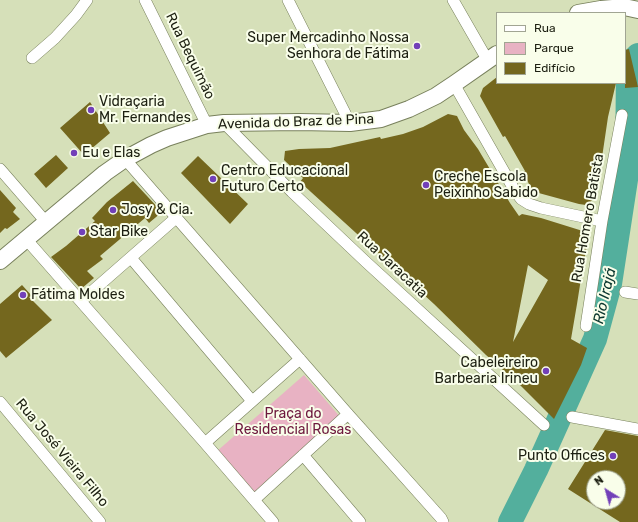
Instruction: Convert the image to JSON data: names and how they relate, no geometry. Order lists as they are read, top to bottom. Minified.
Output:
{"streets":{"street":["Rua Bequimão","Avenida do Braz de Pina","Rua Homero Batista","Rua Jaracatia","Rua José Vieira Filho"]},"crossings":[["Rua Bequimão","Avenida do Braz de Pina"],["Avenida do Braz de Pina","Rua Jaracatia"]],"water":["Rio Irajá"],"parks":["Praça do Residencial Rosas"],"places":["Super Mercadinho Nossa Senhora de Fátima","Vidraçaria Mr. Fernandes","Eu e Elas","Centro Educacional Futuro Certo","Creche Escola Peixinho Sabido","Josy & Cia.","Star Bike","Fátima Moldes","Cabeleireiro Barbearia Irineu","Punto Offices"],"legend":["Rua","Parque","Edifício"],"north":"top left"}
